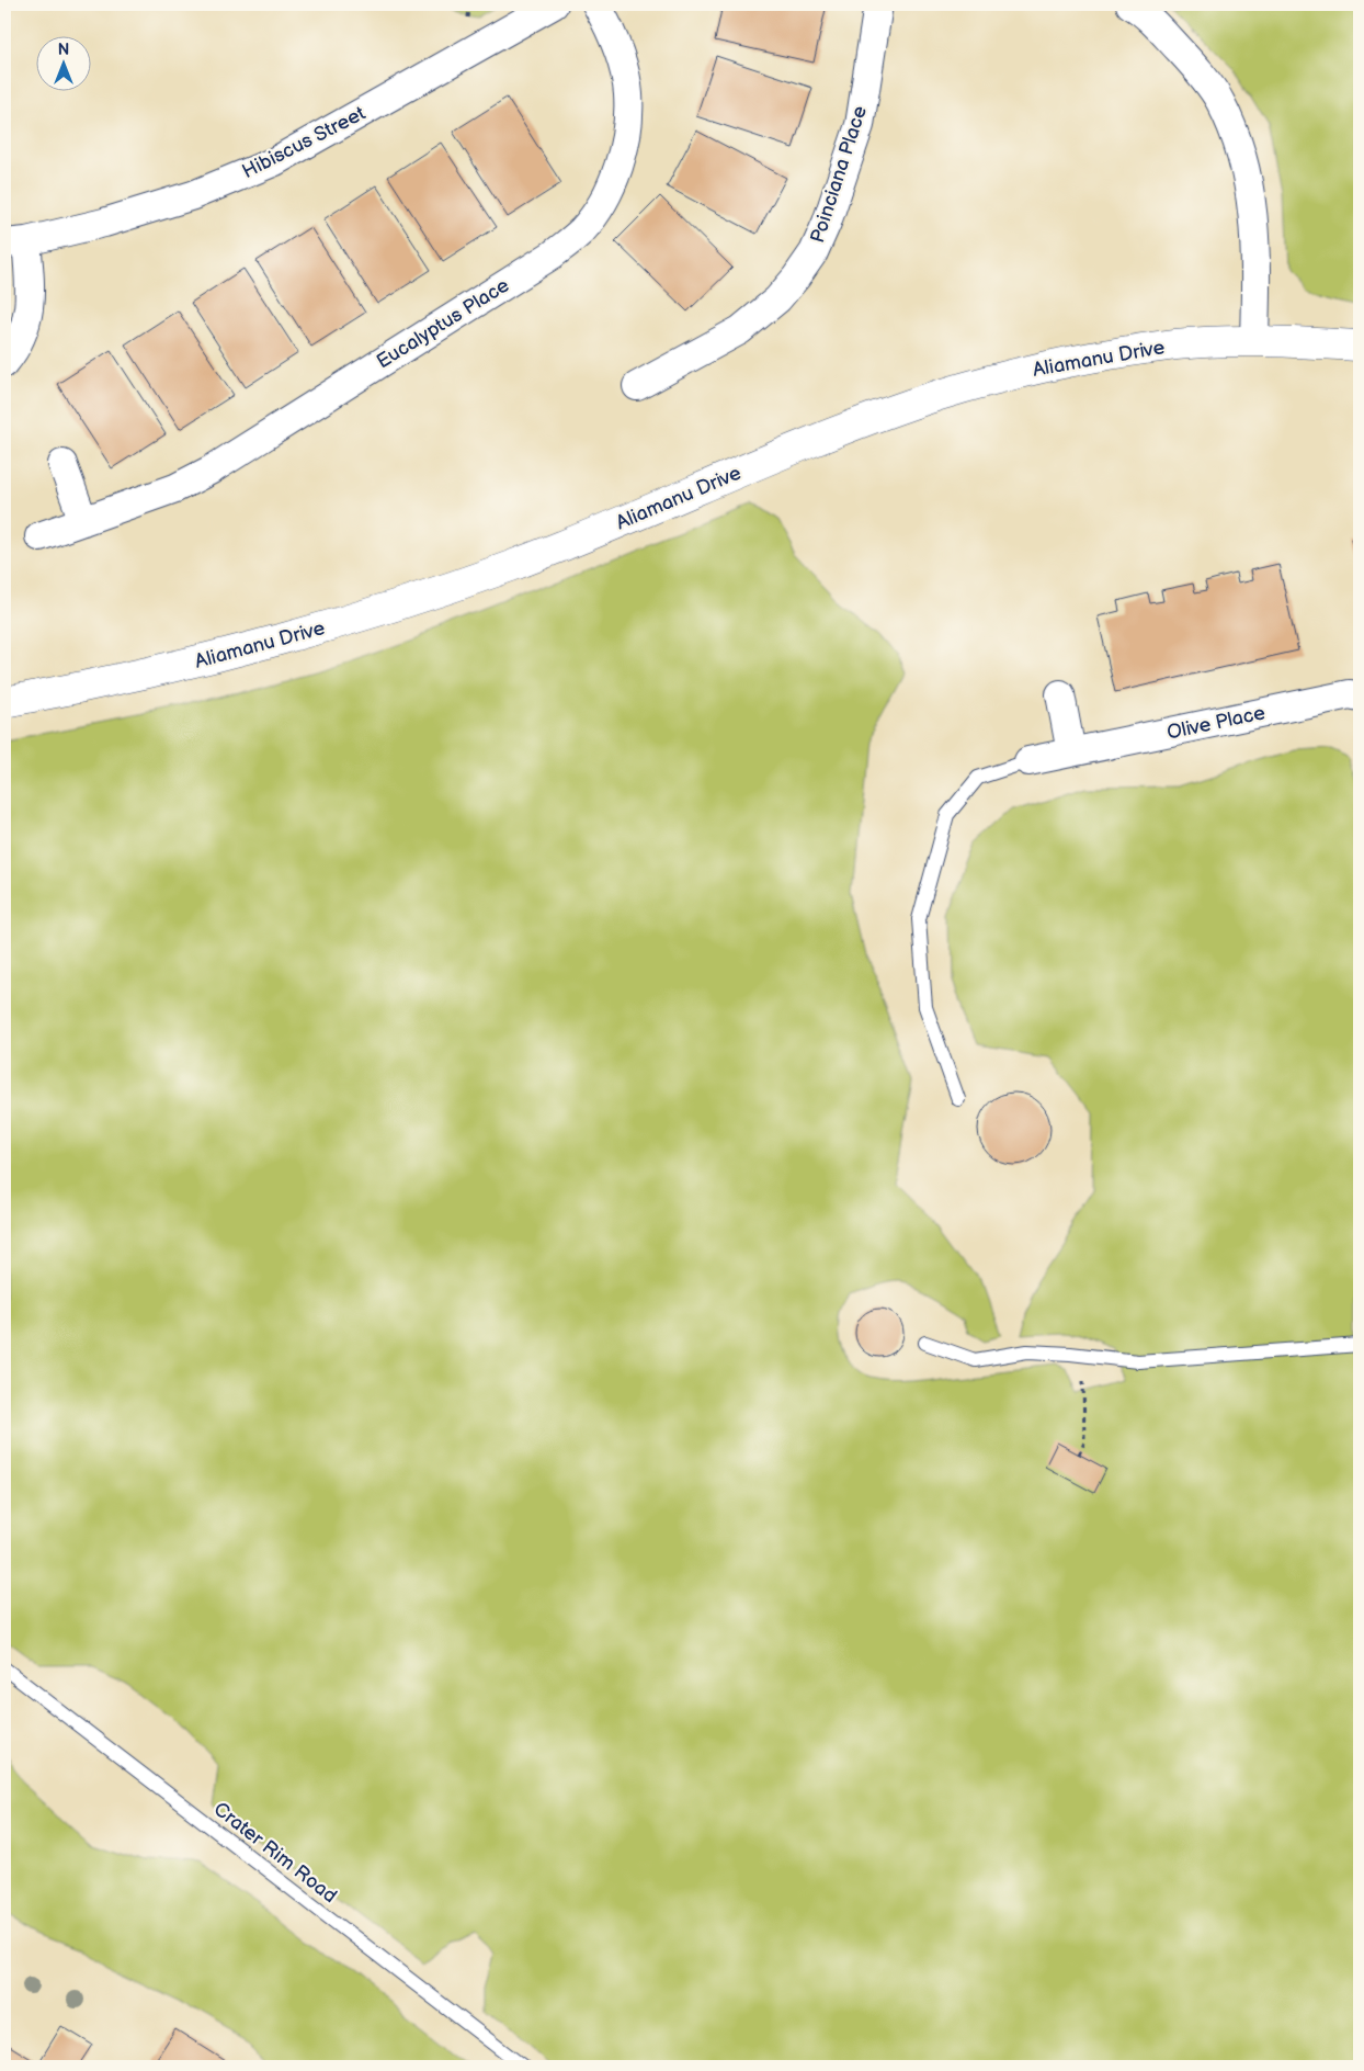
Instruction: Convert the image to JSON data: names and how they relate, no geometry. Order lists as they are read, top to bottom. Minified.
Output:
{"streets":{"street":["Hibiscus Street","Poinciana Place","Eucalyptus Place","Aliamanu Drive","Olive Place"],"lane":["Crater Rim Road"]},"north":"top"}
